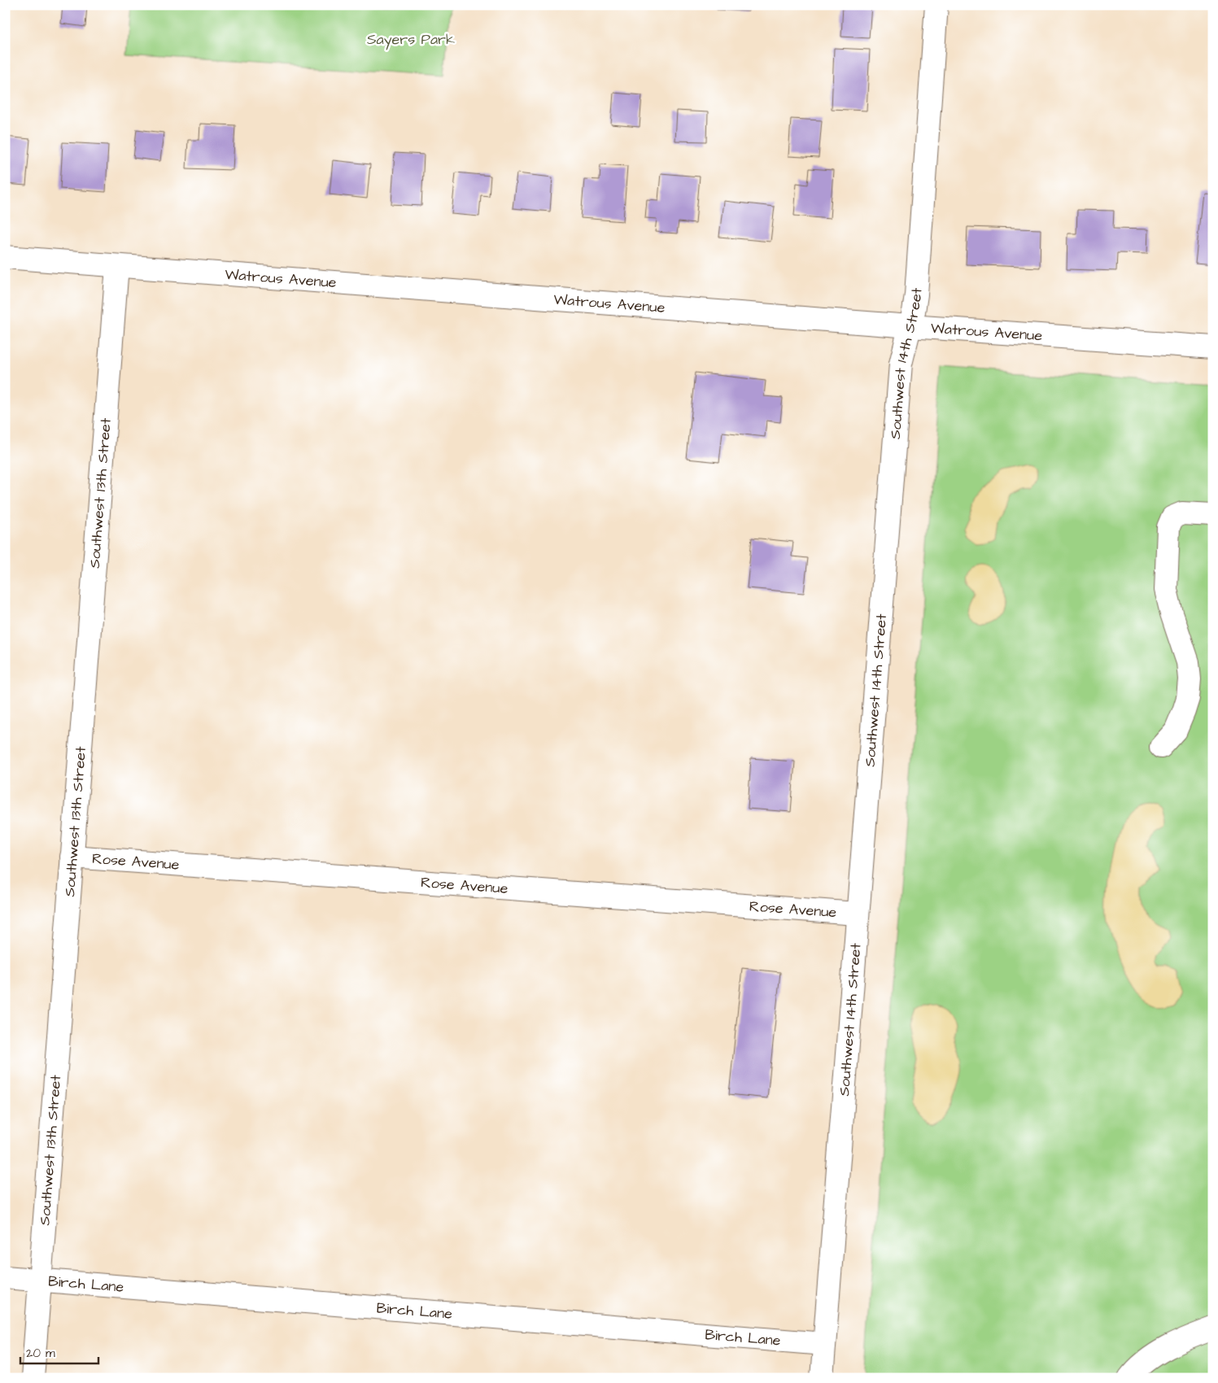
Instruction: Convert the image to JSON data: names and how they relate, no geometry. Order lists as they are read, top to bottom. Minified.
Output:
{"streets":{"street":["Watrous Avenue","Southwest 14th Street","Southwest 13th Street","Rose Avenue","Birch Lane"]},"crossings":[["Watrous Avenue","Southwest 14th Street"],["Watrous Avenue","Southwest 13th Street"],["Southwest 14th Street","Rose Avenue"],["Southwest 14th Street","Birch Lane"],["Southwest 13th Street","Rose Avenue"],["Southwest 13th Street","Birch Lane"]],"parks":["Sayers Park"],"scale_bar":"20 m"}
